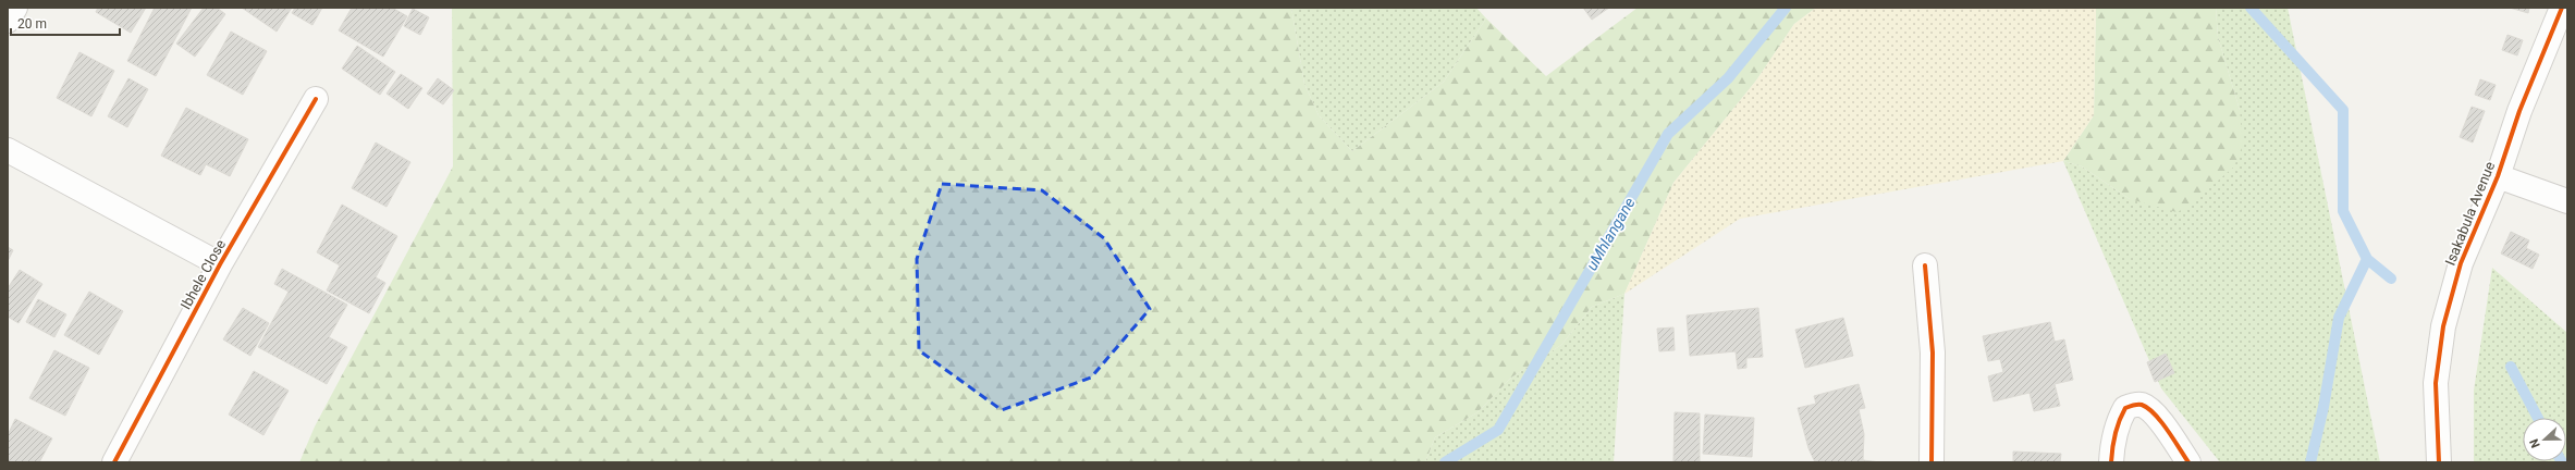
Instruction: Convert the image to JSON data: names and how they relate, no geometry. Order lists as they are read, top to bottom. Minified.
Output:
{"streets":{"street":["Isakabula Avenue","Ibhele Close"]},"water":["uMhlangane"],"scale_bar":"20 m","north":"left"}
